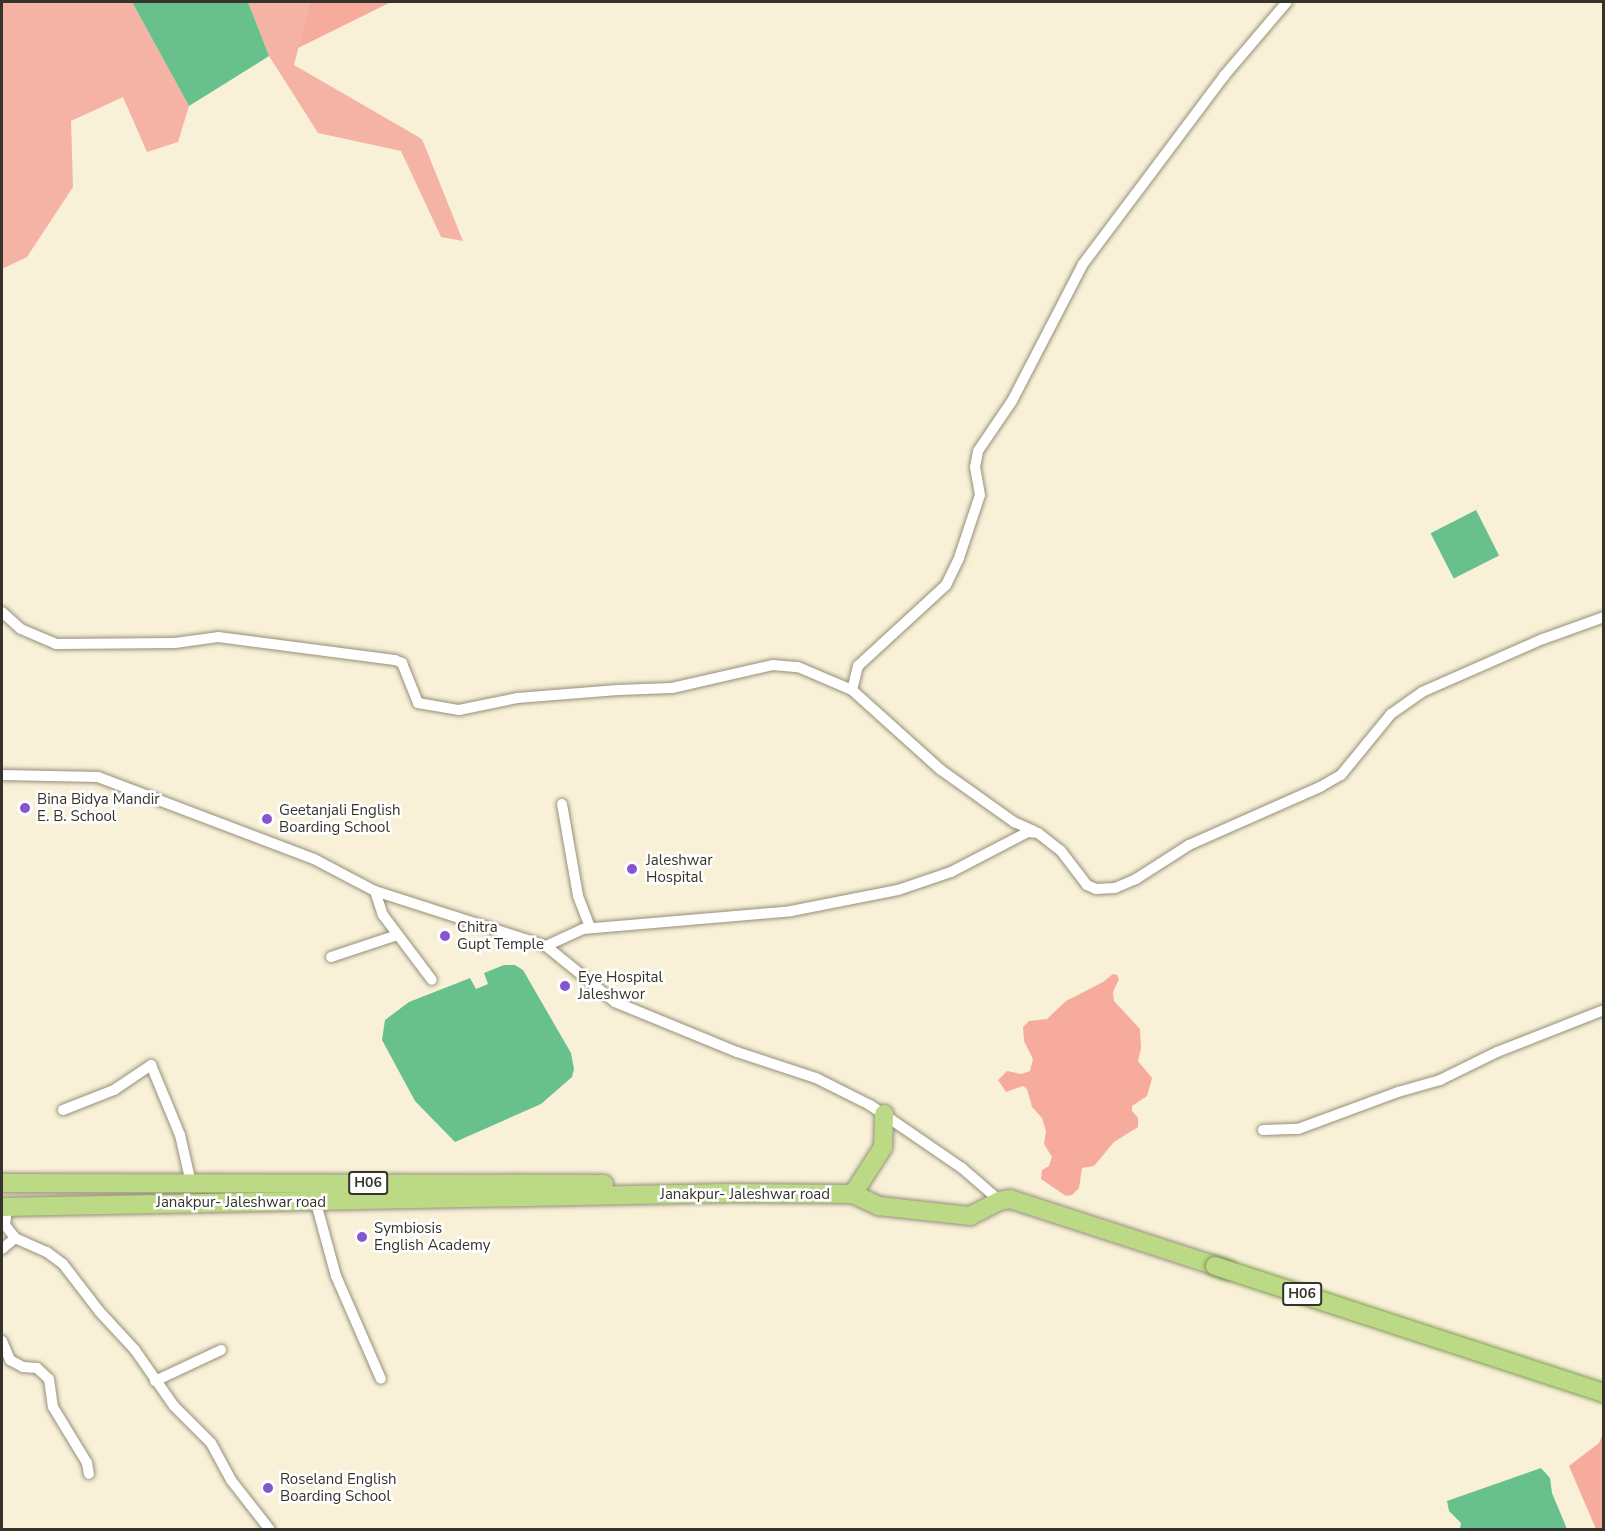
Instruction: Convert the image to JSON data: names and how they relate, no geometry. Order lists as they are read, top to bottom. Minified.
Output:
{"streets":{"highway":["H06","Janakpur- Jaleshwar road"]},"crossings":[["H06","Janakpur- Jaleshwar road"]],"places":["Bina Bidya Mandir E. B. School","Geetanjali English Boarding School","Jaleshwar Hospital","Chitra Gupt Temple","Eye Hospital Jaleshwor","Symbiosis English Academy","Roseland English Boarding School"]}
